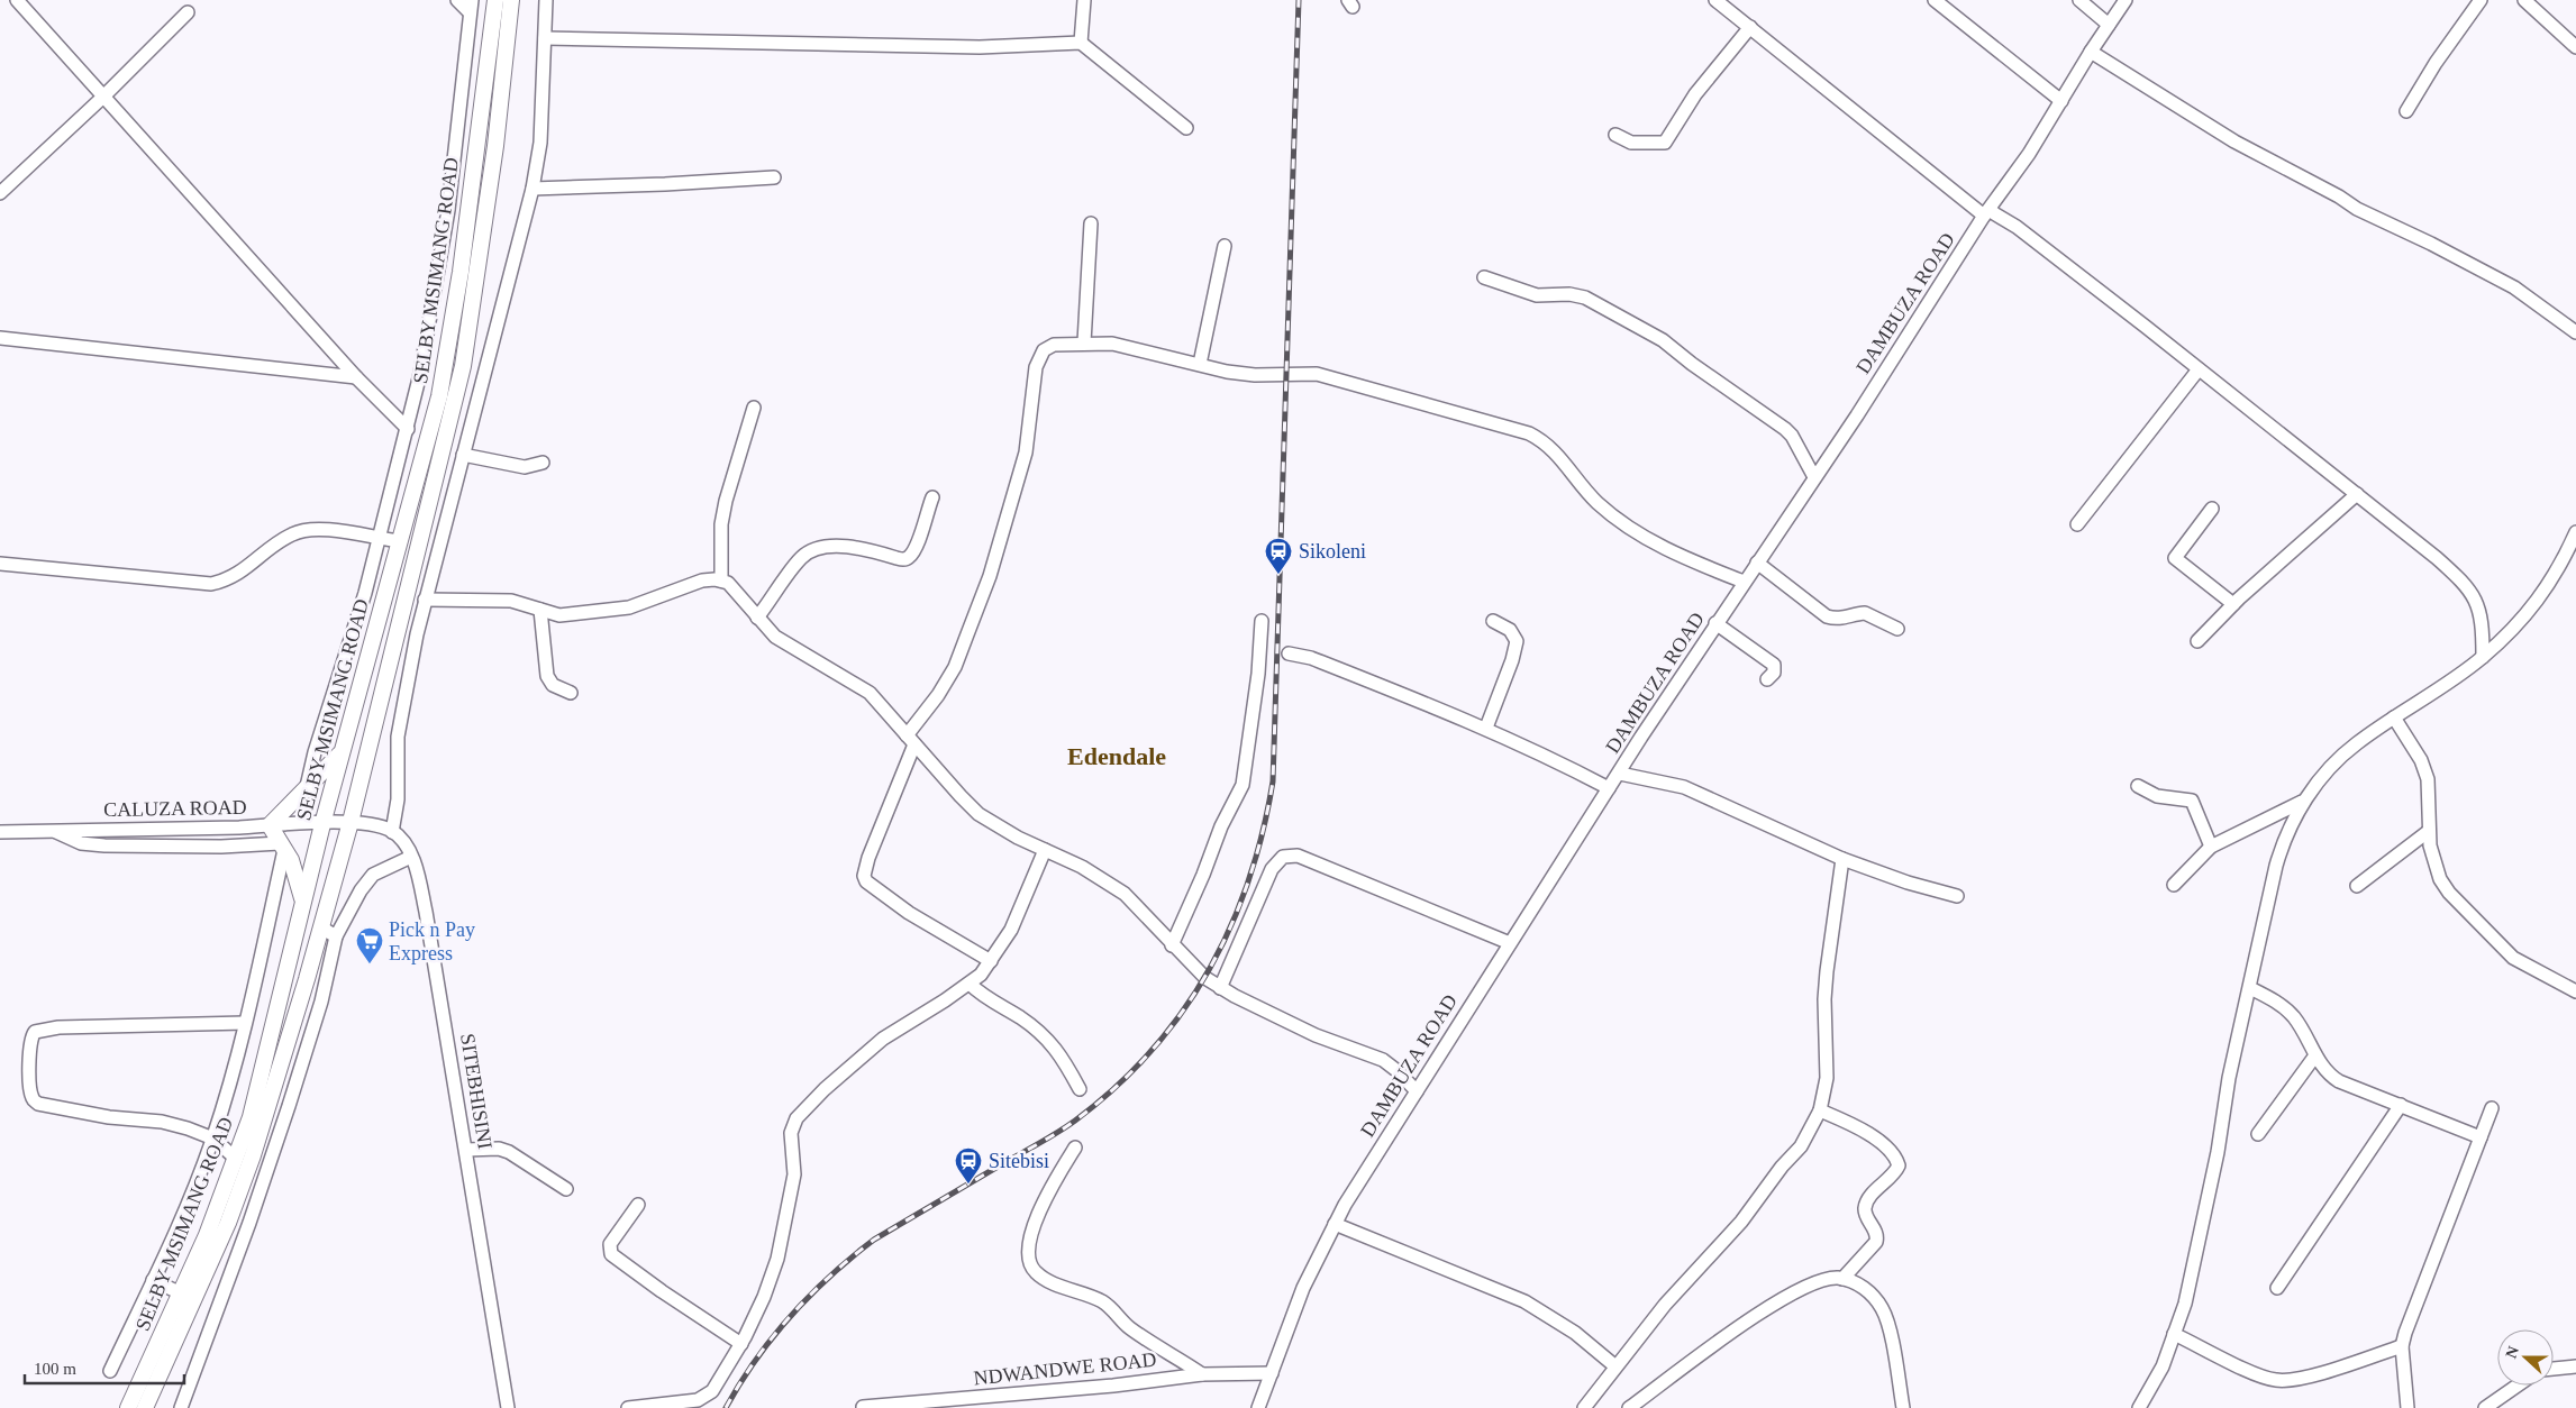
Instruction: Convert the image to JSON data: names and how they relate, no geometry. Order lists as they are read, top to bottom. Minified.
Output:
{"streets":{"main road":["SELBY MSIMANG ROAD"],"street":["DAMBUZA ROAD","CALUZA ROAD","SITEBHISINI","NDWANDWE ROAD"]},"crossings":[["SELBY MSIMANG ROAD","CALUZA ROAD"],["DAMBUZA ROAD","NDWANDWE ROAD"]],"districts":["Edendale"],"places":{"station":["Sikoleni","Sitebisi"],"supermarket":["Pick n Pay Express"]},"scale_bar":"100 m","north":"left"}
